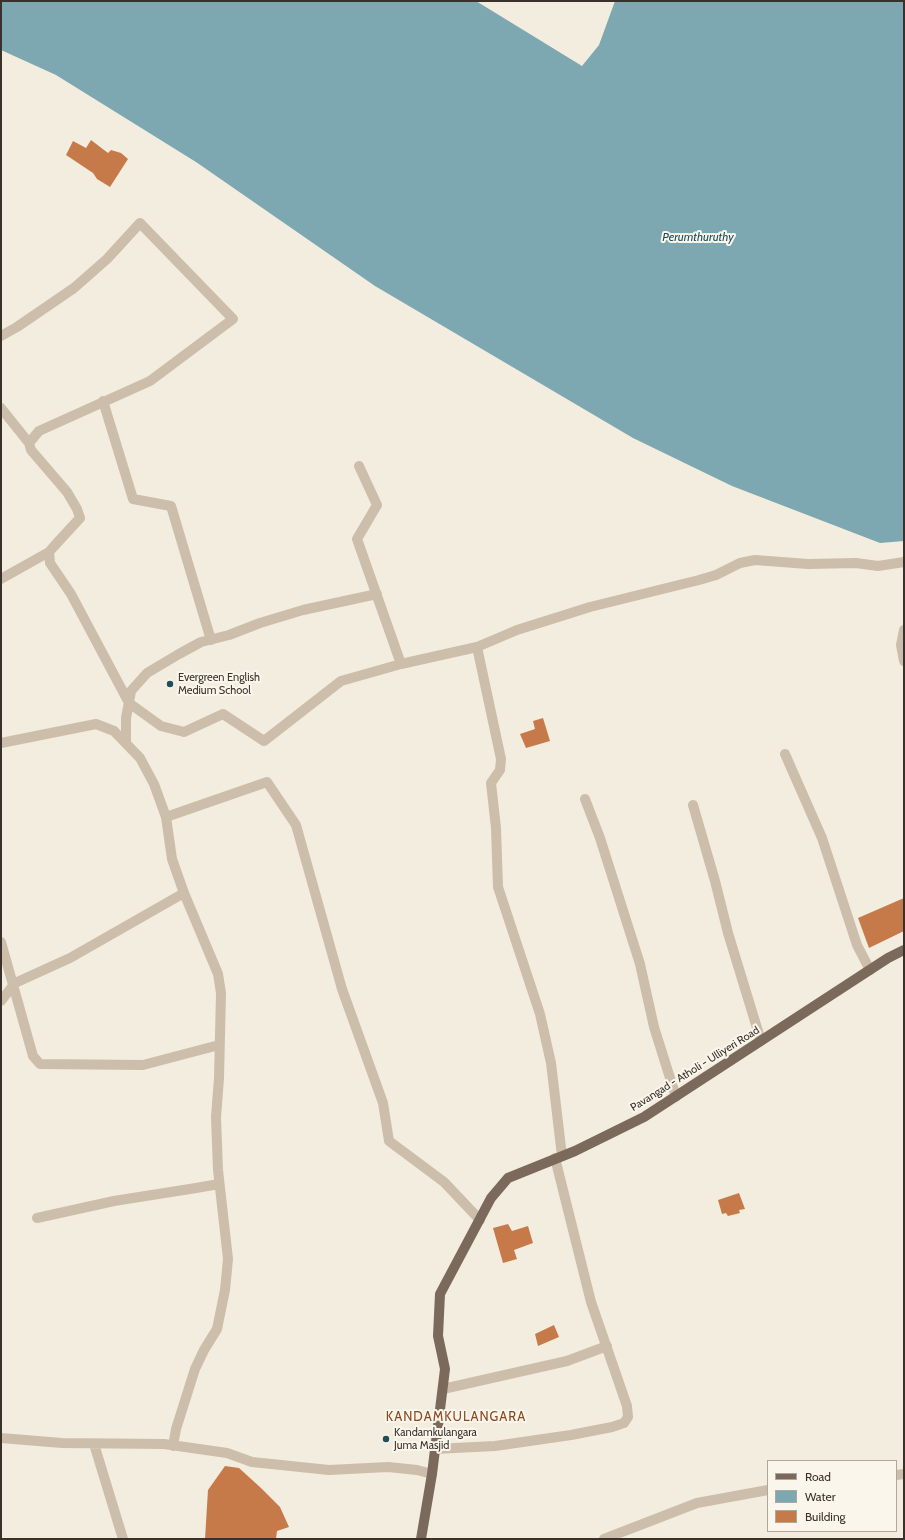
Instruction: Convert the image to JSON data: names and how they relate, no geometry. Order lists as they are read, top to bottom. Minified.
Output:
{"streets":{"main road":["Pavangad - Atholi - Ulliyeri Road"]},"districts":["KANDAMKULANGARA"],"water":["Perumthuruthy"],"places":["Evergreen English Medium School","Kandamkulangara Juma Masjid"],"legend":["Road","Water","Building"]}
